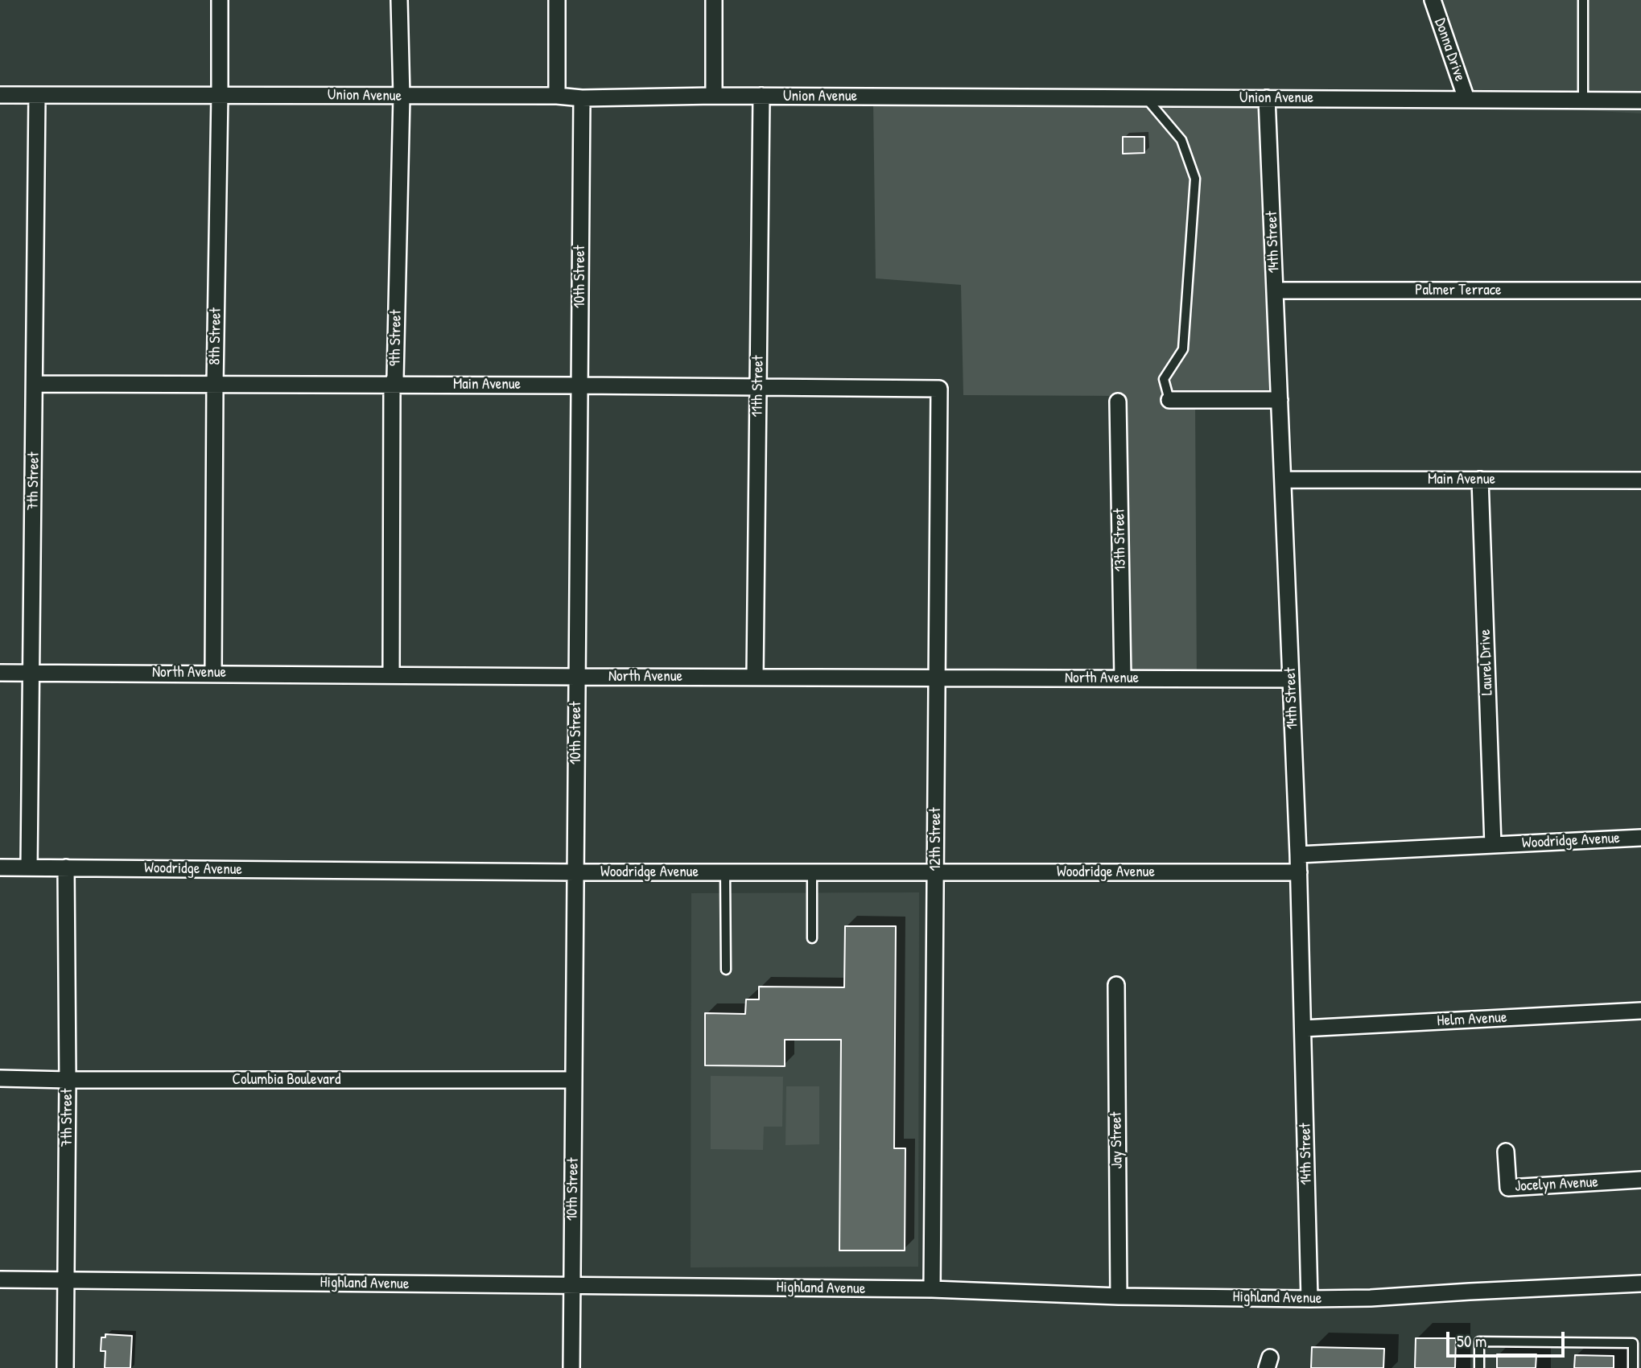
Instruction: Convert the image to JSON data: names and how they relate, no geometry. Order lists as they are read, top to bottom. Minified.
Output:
{"streets":{"street":["Donna Drive","Union Avenue","14th Street","10th Street","Palmer Terrace","8th Street","9th Street","Main Avenue","11th Street","7th Street","13th Street","Laurel Drive","North Avenue","12th Street","Woodridge Avenue","Helm Avenue","Columbia Boulevard","Jay Street","Jocelyn Avenue","Highland Avenue"]},"crossings":[["Donna Drive","Union Avenue"],["Union Avenue","14th Street"],["Union Avenue","10th Street"],["Union Avenue","8th Street"],["Union Avenue","9th Street"],["Union Avenue","11th Street"],["Union Avenue","7th Street"],["14th Street","Palmer Terrace"],["14th Street","Main Avenue"],["14th Street","North Avenue"],["14th Street","Woodridge Avenue"],["14th Street","Helm Avenue"],["14th Street","Highland Avenue"],["10th Street","Main Avenue"],["10th Street","North Avenue"],["10th Street","Woodridge Avenue"],["10th Street","Columbia Boulevard"],["10th Street","Highland Avenue"],["8th Street","Main Avenue"],["8th Street","North Avenue"],["9th Street","Main Avenue"],["9th Street","North Avenue"],["Main Avenue","11th Street"],["Main Avenue","7th Street"],["Main Avenue","Laurel Drive"],["Main Avenue","12th Street"],["11th Street","North Avenue"],["7th Street","North Avenue"],["7th Street","Woodridge Avenue"],["7th Street","Columbia Boulevard"],["7th Street","Highland Avenue"],["13th Street","North Avenue"],["Laurel Drive","Woodridge Avenue"],["North Avenue","12th Street"],["12th Street","Woodridge Avenue"],["12th Street","Highland Avenue"],["Jay Street","Highland Avenue"]],"scale_bar":"50 m"}
